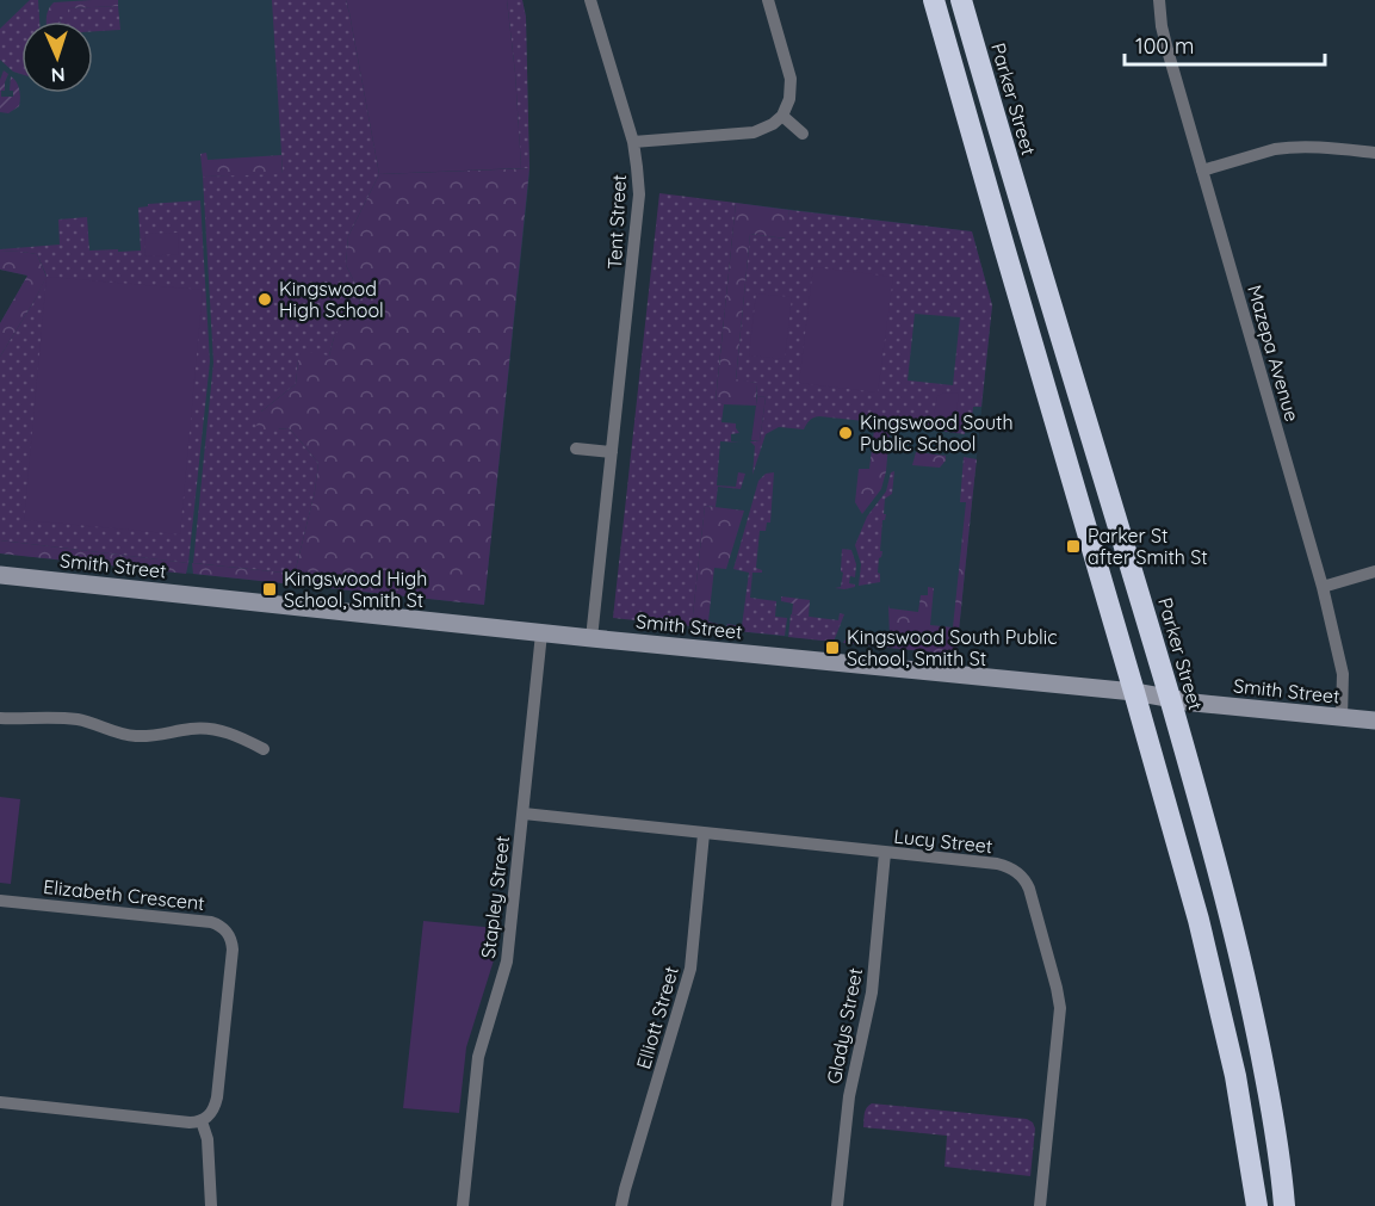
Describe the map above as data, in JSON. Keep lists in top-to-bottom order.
{
  "streets": {
    "highway": ["Parker Street"],
    "street": [
      "Tent Street",
      "Mazepa Avenue",
      "Smith Street",
      "Lucy Street",
      "Elizabeth Crescent",
      "Stapley Street",
      "Elliott Street",
      "Gladys Street"
    ]
  },
  "crossings": [
    ["Parker Street", "Smith Street"],
    ["Tent Street", "Smith Street"],
    ["Mazepa Avenue", "Smith Street"],
    ["Smith Street", "Stapley Street"],
    ["Lucy Street", "Stapley Street"],
    ["Lucy Street", "Elliott Street"],
    ["Lucy Street", "Gladys Street"]
  ],
  "places": {
    "other": ["Kingswood High School", "Kingswood South Public School"],
    "transit": ["Parker St after Smith St", "Kingswood High School, Smith St", "Kingswood South Public School, Smith St"]
  },
  "scale_bar": "100 m",
  "north": "bottom"
}
